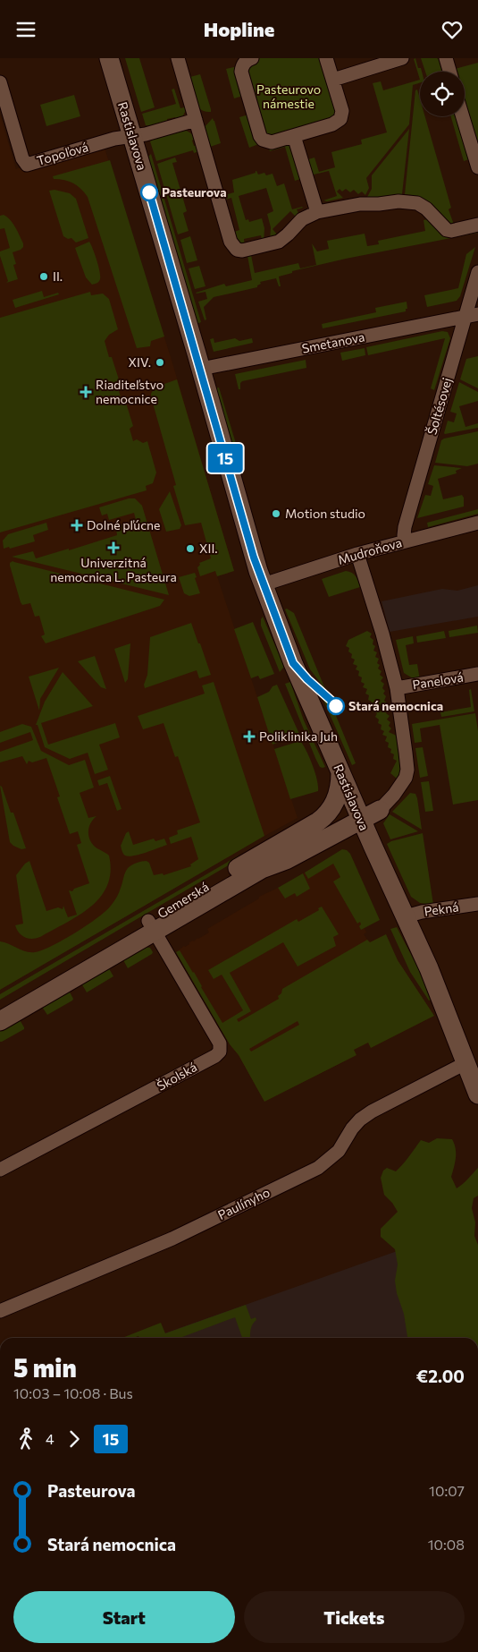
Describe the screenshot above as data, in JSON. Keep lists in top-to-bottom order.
{
  "streets": {
    "street": [
      "Rastislavova",
      "Topoľová",
      "Smetanova",
      "Šoltésovej",
      "Mudroňova",
      "Panelová",
      "Gemerská",
      "Pekná",
      "Školská",
      "Paulínyho"
    ]
  },
  "crossings": [
    ["Rastislavova", "Topoľová"],
    ["Rastislavova", "Smetanova"],
    ["Rastislavova", "Mudroňova"],
    ["Rastislavova", "Gemerská"],
    ["Rastislavova", "Pekná"],
    ["Rastislavova", "Paulínyho"],
    ["Smetanova", "Šoltésovej"],
    ["Šoltésovej", "Mudroňova"],
    ["Gemerská", "Školská"]
  ],
  "parks": ["Pasteurovo námestie"],
  "places": {
    "other": [
      "Pasteurova",
      "II.",
      "XIV.",
      "Motion studio",
      "XII.",
      "Stará nemocnica"
    ],
    "health": [
      "Riaditeľstvo nemocnice",
      "Dolné pľúcne",
      "Univerzitná nemocnica L. Pasteura",
      "Poliklinika Juh"
    ]
  },
  "lines": ["bus line 15"],
  "page": {
    "header": "Hopline",
    "on_map": "15",
    "heading": ["5 min", "10:03 – 10:08 · Bus", "€2.00"],
    "legs": ["4", "15"],
    "list": [
      {
        "name": "Pasteurova",
        "value": "10:07"
      },
      {
        "name": "Stará nemocnica",
        "value": "10:08"
      }
    ],
    "buttons": ["Start", "Tickets"]
  }
}
